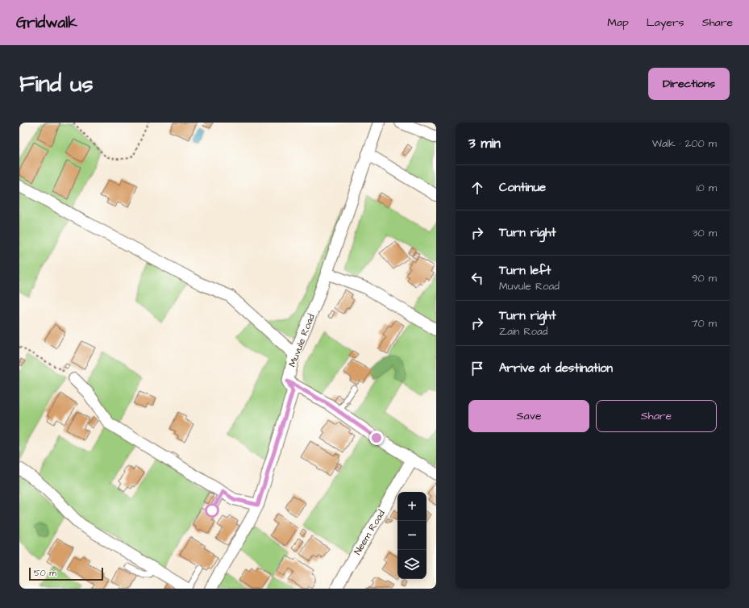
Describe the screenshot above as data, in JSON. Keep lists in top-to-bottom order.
{
  "streets": {
    "street": ["Muvule Road", "Neem Road"]
  },
  "scale_bar": "50 m",
  "page": {
    "header": "Gridwalk",
    "nav": ["Map", "Layers", "Share"],
    "buttons": [
      "Directions",
      ["Save", "Share"]
    ],
    "title": "Find us",
    "heading": ["3 min", "Walk · 200 m"],
    "list": [
      ["Continue", "10 m"],
      ["Turn right", "30 m"],
      ["Turn left", "Muvule Road", "90 m"],
      ["Turn right", "Zain Road", "70 m"],
      "Arrive at destination"
    ],
    "map_buttons": ["+", "−"],
    "scale": "50 m"
  }
}
